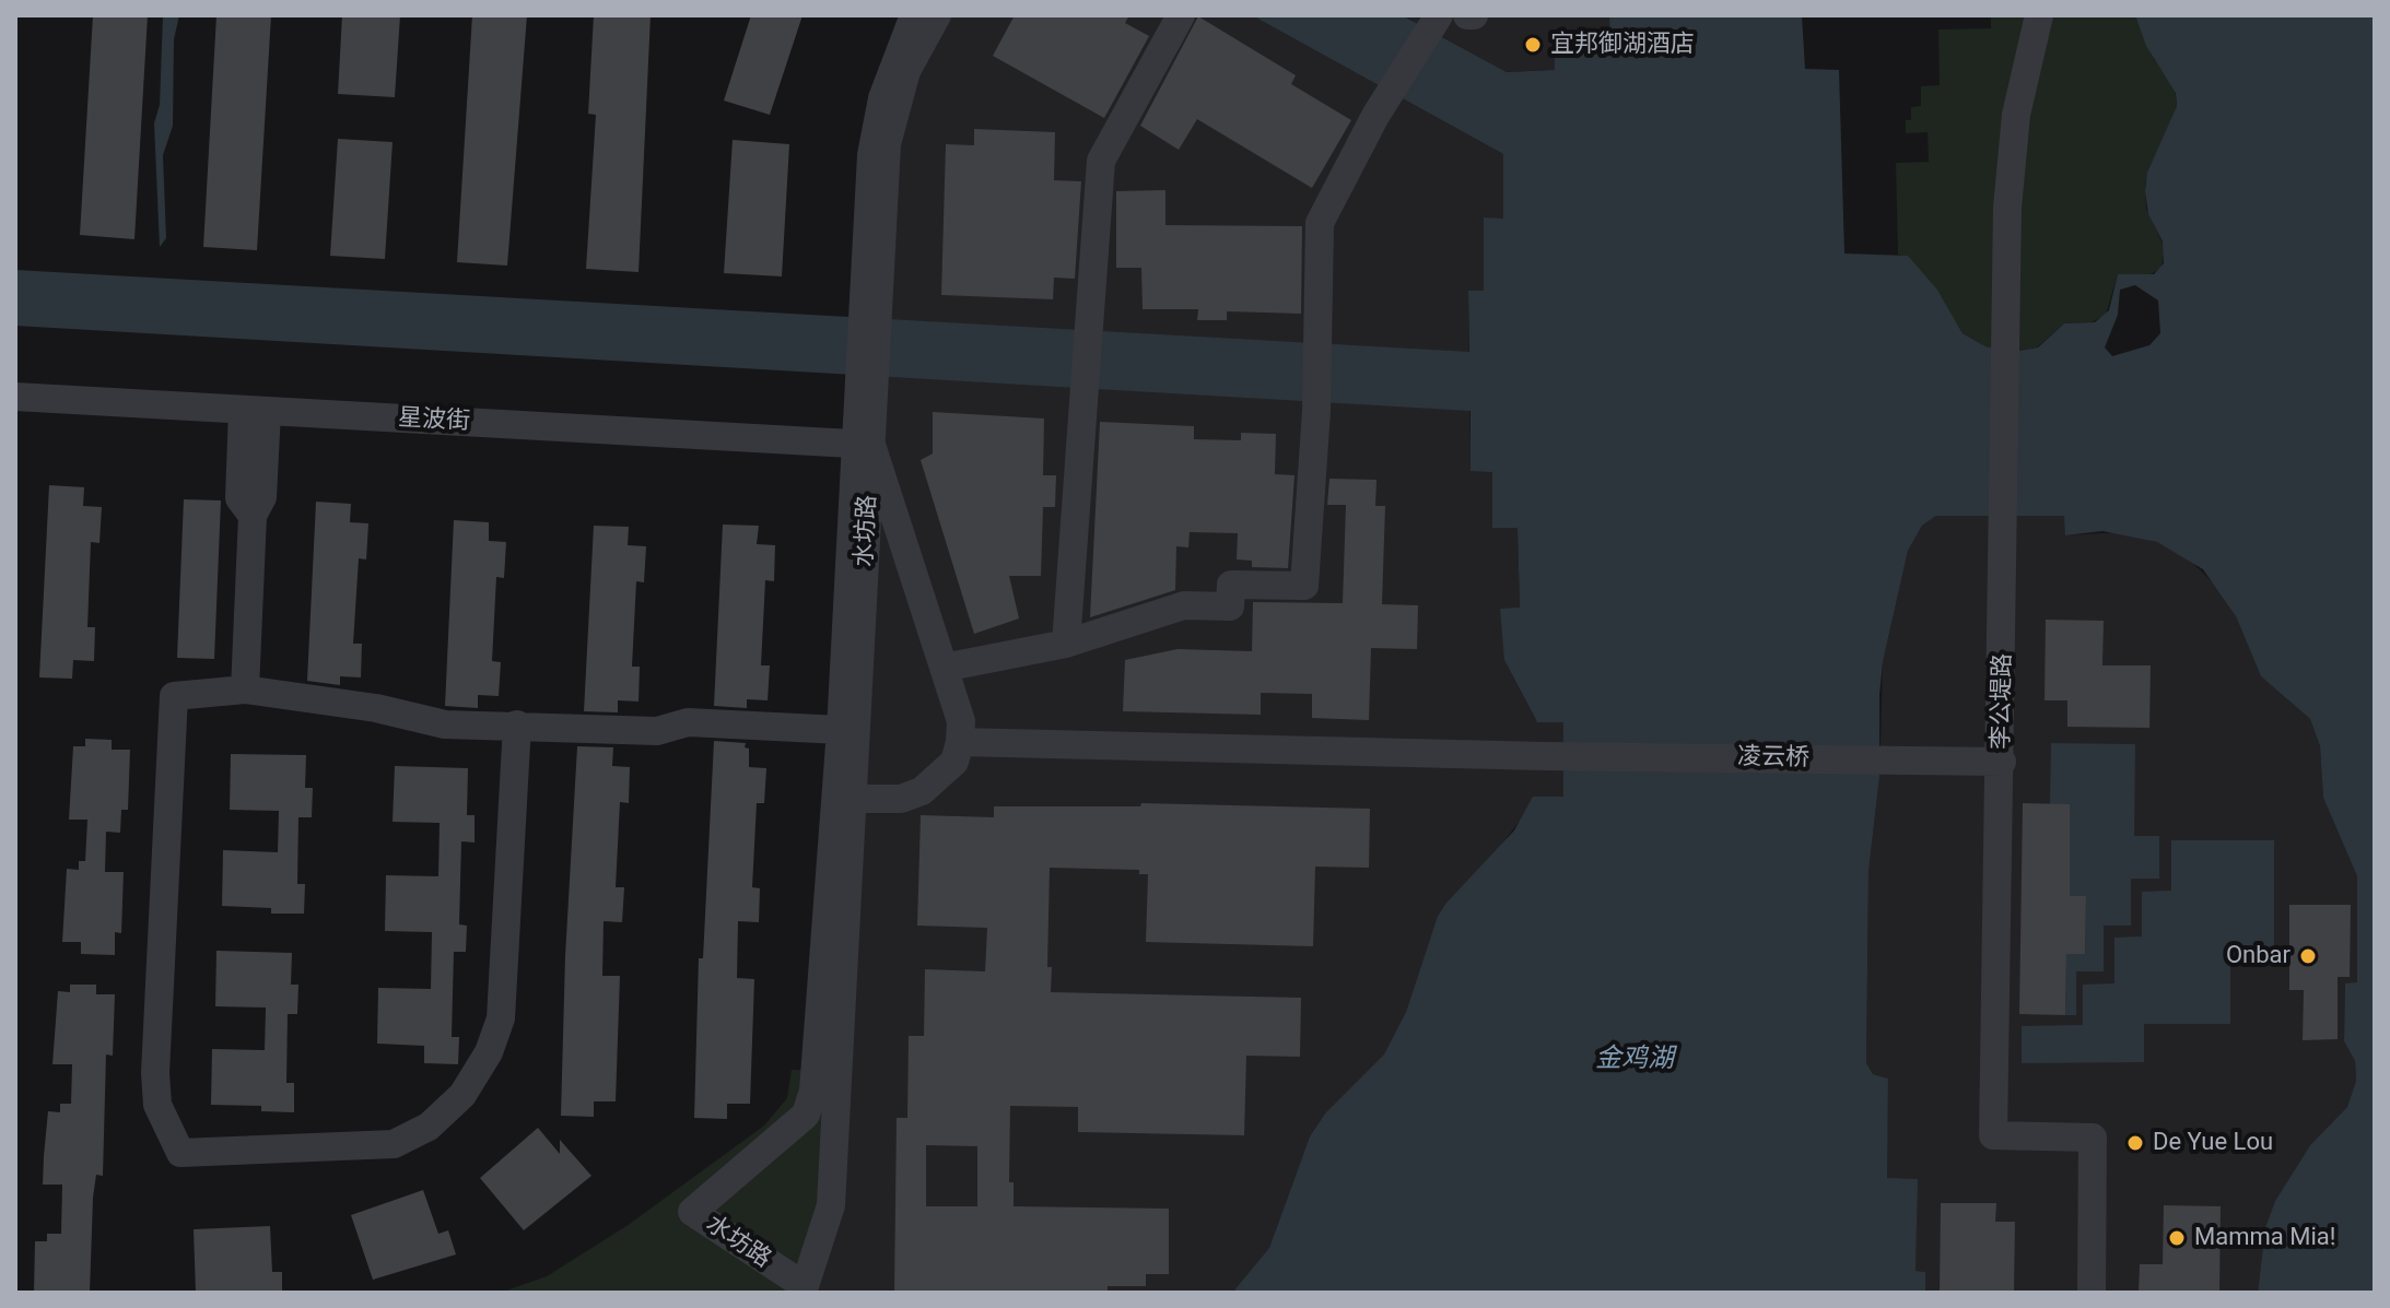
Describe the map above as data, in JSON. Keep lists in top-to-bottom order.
{
  "streets": {
    "street": [
      "星波街",
      "水坊路",
      "李公堤路",
      "凌云桥"
    ]
  },
  "crossings": [
    ["星波街", "水坊路"],
    ["李公堤路", "凌云桥"]
  ],
  "water": ["金鸡湖"],
  "places": [
    "宜邦御湖酒店",
    "Onbar",
    "De Yue Lou",
    "Mamma Mia!"
  ]
}
